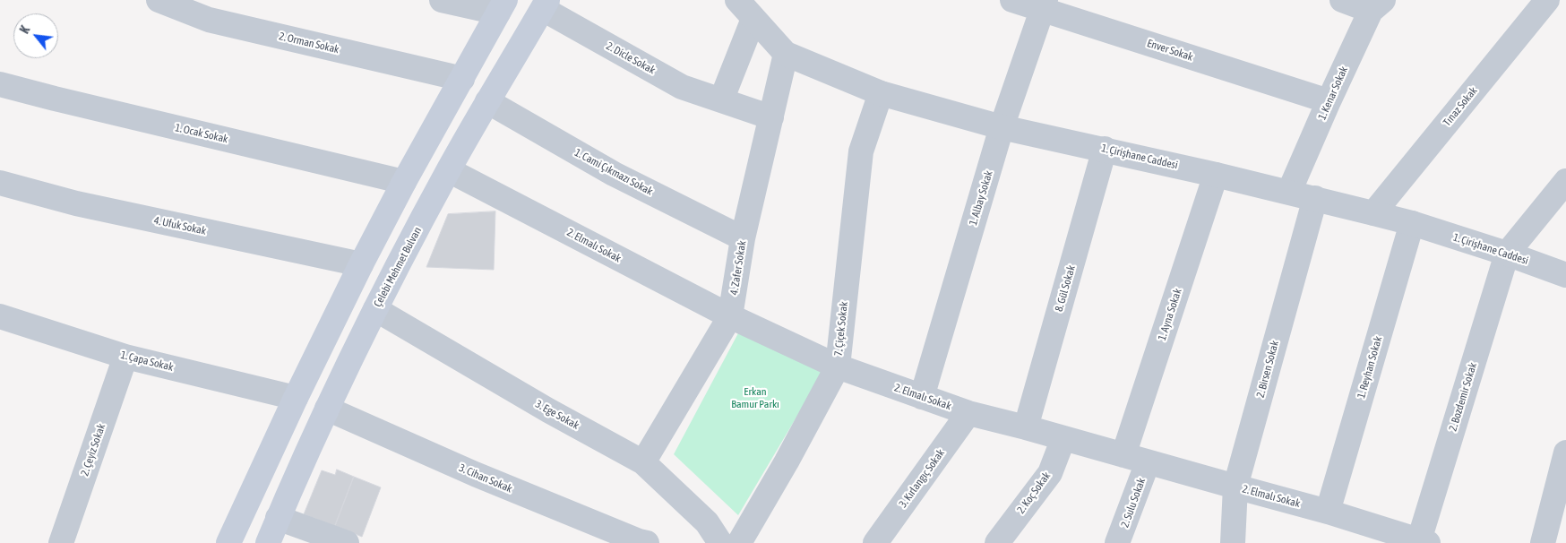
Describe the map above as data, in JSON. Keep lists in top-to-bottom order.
{
  "streets": {
    "main road": ["Çelebi Mehmet Bulvarı"],
    "street": [
      "2. Orman Sokak",
      "Enver Sokak",
      "2. Dicle Sokak",
      "1. Kenar Sokak",
      "Tınaz Sokak",
      "1. Ocak Sokak",
      "1. Çirişhane Caddesi",
      "1. Cami Çıkmazı Sokak",
      "1. Albay Sokak",
      "4. Ufuk Sokak",
      "2. Elmalı Sokak",
      "4. Zafer Sokak",
      "8. Gül Sokak",
      "1. Ayna Sokak",
      "7. Çiçek Sokak",
      "1. Çapa Sokak",
      "1. Reyhan Sokak",
      "2. Birsen Sokak",
      "2. Bozdemir Sokak",
      "3. Ege Sokak",
      "2. Çeyiz Sokak",
      "3. Cihan Sokak",
      "3. Kırlangıç Sokak",
      "2. Koç Sokak",
      "2. Sulu Sokak"
    ]
  },
  "crossings": [
    ["Enver Sokak", "1. Kenar Sokak"],
    ["Enver Sokak", "1. Albay Sokak"],
    ["2. Dicle Sokak", "Çelebi Mehmet Bulvarı"],
    ["2. Dicle Sokak", "4. Zafer Sokak"],
    ["1. Kenar Sokak", "1. Çirişhane Caddesi"],
    ["Tınaz Sokak", "1. Çirişhane Caddesi"],
    ["1. Çirişhane Caddesi", "1. Albay Sokak"],
    ["1. Çirişhane Caddesi", "4. Zafer Sokak"],
    ["1. Çirişhane Caddesi", "8. Gül Sokak"],
    ["1. Çirişhane Caddesi", "1. Ayna Sokak"],
    ["1. Çirişhane Caddesi", "7. Çiçek Sokak"],
    ["1. Çirişhane Caddesi", "1. Reyhan Sokak"],
    ["1. Çirişhane Caddesi", "2. Birsen Sokak"],
    ["1. Çirişhane Caddesi", "2. Bozdemir Sokak"],
    ["1. Cami Çıkmazı Sokak", "Çelebi Mehmet Bulvarı"],
    ["1. Cami Çıkmazı Sokak", "4. Zafer Sokak"],
    ["1. Albay Sokak", "2. Elmalı Sokak"],
    ["2. Elmalı Sokak", "Çelebi Mehmet Bulvarı"],
    ["2. Elmalı Sokak", "4. Zafer Sokak"],
    ["2. Elmalı Sokak", "8. Gül Sokak"],
    ["2. Elmalı Sokak", "1. Ayna Sokak"],
    ["2. Elmalı Sokak", "7. Çiçek Sokak"],
    ["2. Elmalı Sokak", "1. Reyhan Sokak"],
    ["2. Elmalı Sokak", "2. Birsen Sokak"],
    ["2. Elmalı Sokak", "2. Bozdemir Sokak"],
    ["2. Elmalı Sokak", "3. Kırlangıç Sokak"],
    ["2. Elmalı Sokak", "2. Koç Sokak"],
    ["2. Elmalı Sokak", "2. Sulu Sokak"],
    ["Çelebi Mehmet Bulvarı", "3. Ege Sokak"],
    ["Çelebi Mehmet Bulvarı", "3. Cihan Sokak"],
    ["4. Zafer Sokak", "3. Ege Sokak"],
    ["1. Çapa Sokak", "2. Çeyiz Sokak"]
  ],
  "parks": ["Erkan Bamur Parkı"],
  "north": "top left"
}
